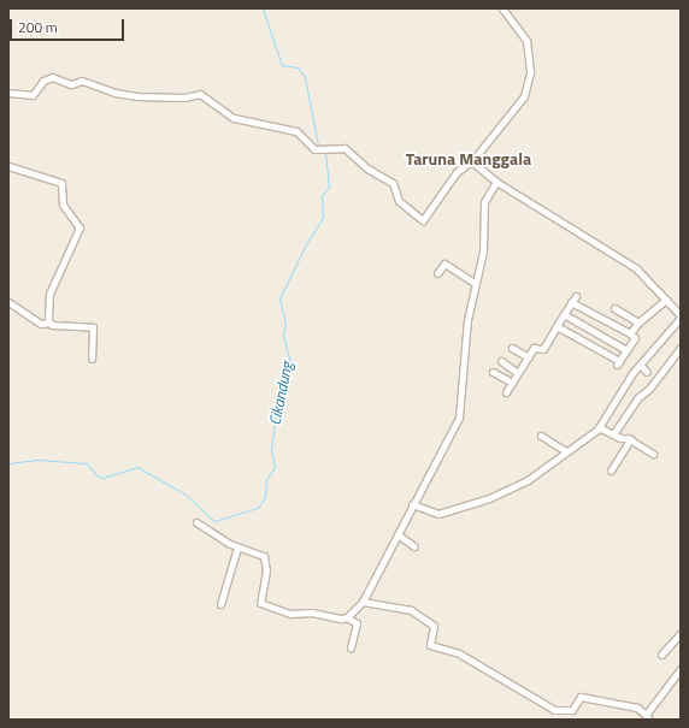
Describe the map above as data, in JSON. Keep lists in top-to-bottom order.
{
  "districts": ["Taruna Manggala"],
  "water": ["Cikandung"],
  "scale_bar": "200 m"
}
